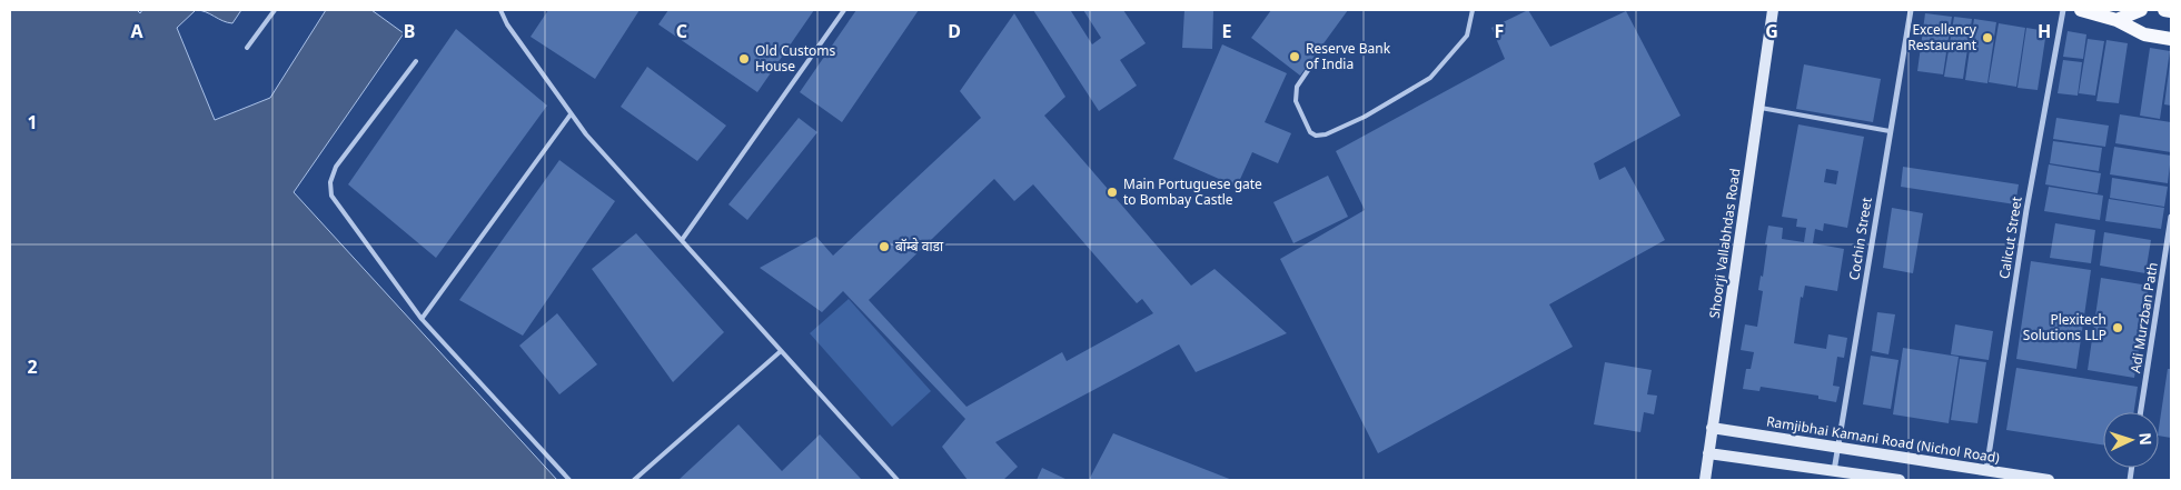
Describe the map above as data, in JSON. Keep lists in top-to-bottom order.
{
  "streets": {
    "street": [
      "Calicut Street",
      "Cochin Street",
      "Shoorji Vallabhdas Road",
      "Adi Murzban Path",
      "Ramjibhai Kamani Road (Nichol Road)"
    ]
  },
  "crossings": [
    ["Calicut Street", "Ramjibhai Kamani Road (Nichol Road)"],
    ["Cochin Street", "Ramjibhai Kamani Road (Nichol Road)"],
    ["Shoorji Vallabhdas Road", "Ramjibhai Kamani Road (Nichol Road)"]
  ],
  "places": [
    "Excellency Restaurant",
    "Reserve Bank of India",
    "Old Customs House",
    "Main Portuguese gate to Bombay Castle",
    "बॉम्बे वाडा",
    "Plexitech Solutions LLP"
  ],
  "north": "right",
  "grid": {
    "columns": [
      "A",
      "B",
      "C",
      "D",
      "E",
      "F",
      "G",
      "H"
    ],
    "rows": ["1", "2"]
  }
}
